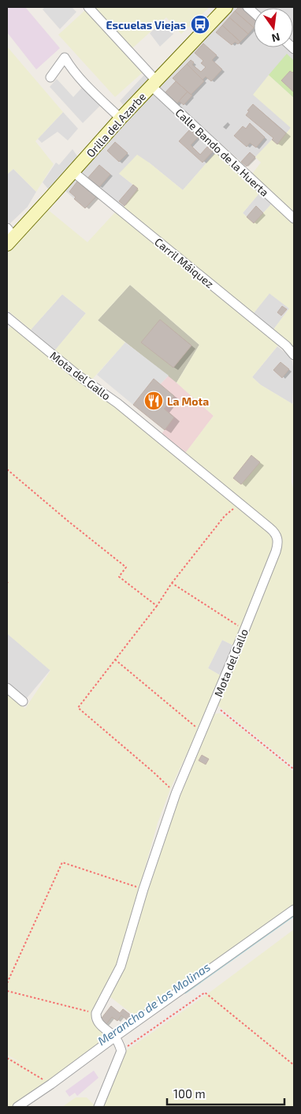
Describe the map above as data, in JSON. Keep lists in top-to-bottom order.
{
  "streets": {
    "main road": ["Orilla del Azarbe"],
    "street": ["Calle Bando de la Huerta", "Carril Máiquez", "Mota del Gallo"]
  },
  "crossings": [
    ["Orilla del Azarbe", "Calle Bando de la Huerta"],
    ["Orilla del Azarbe", "Carril Máiquez"]
  ],
  "water": ["Merancho de los Molinas"],
  "places": {
    "bus stop": ["Escuelas Viejas"],
    "restaurant": ["La Mota"]
  },
  "scale_bar": "100 m",
  "north": "bottom"
}
